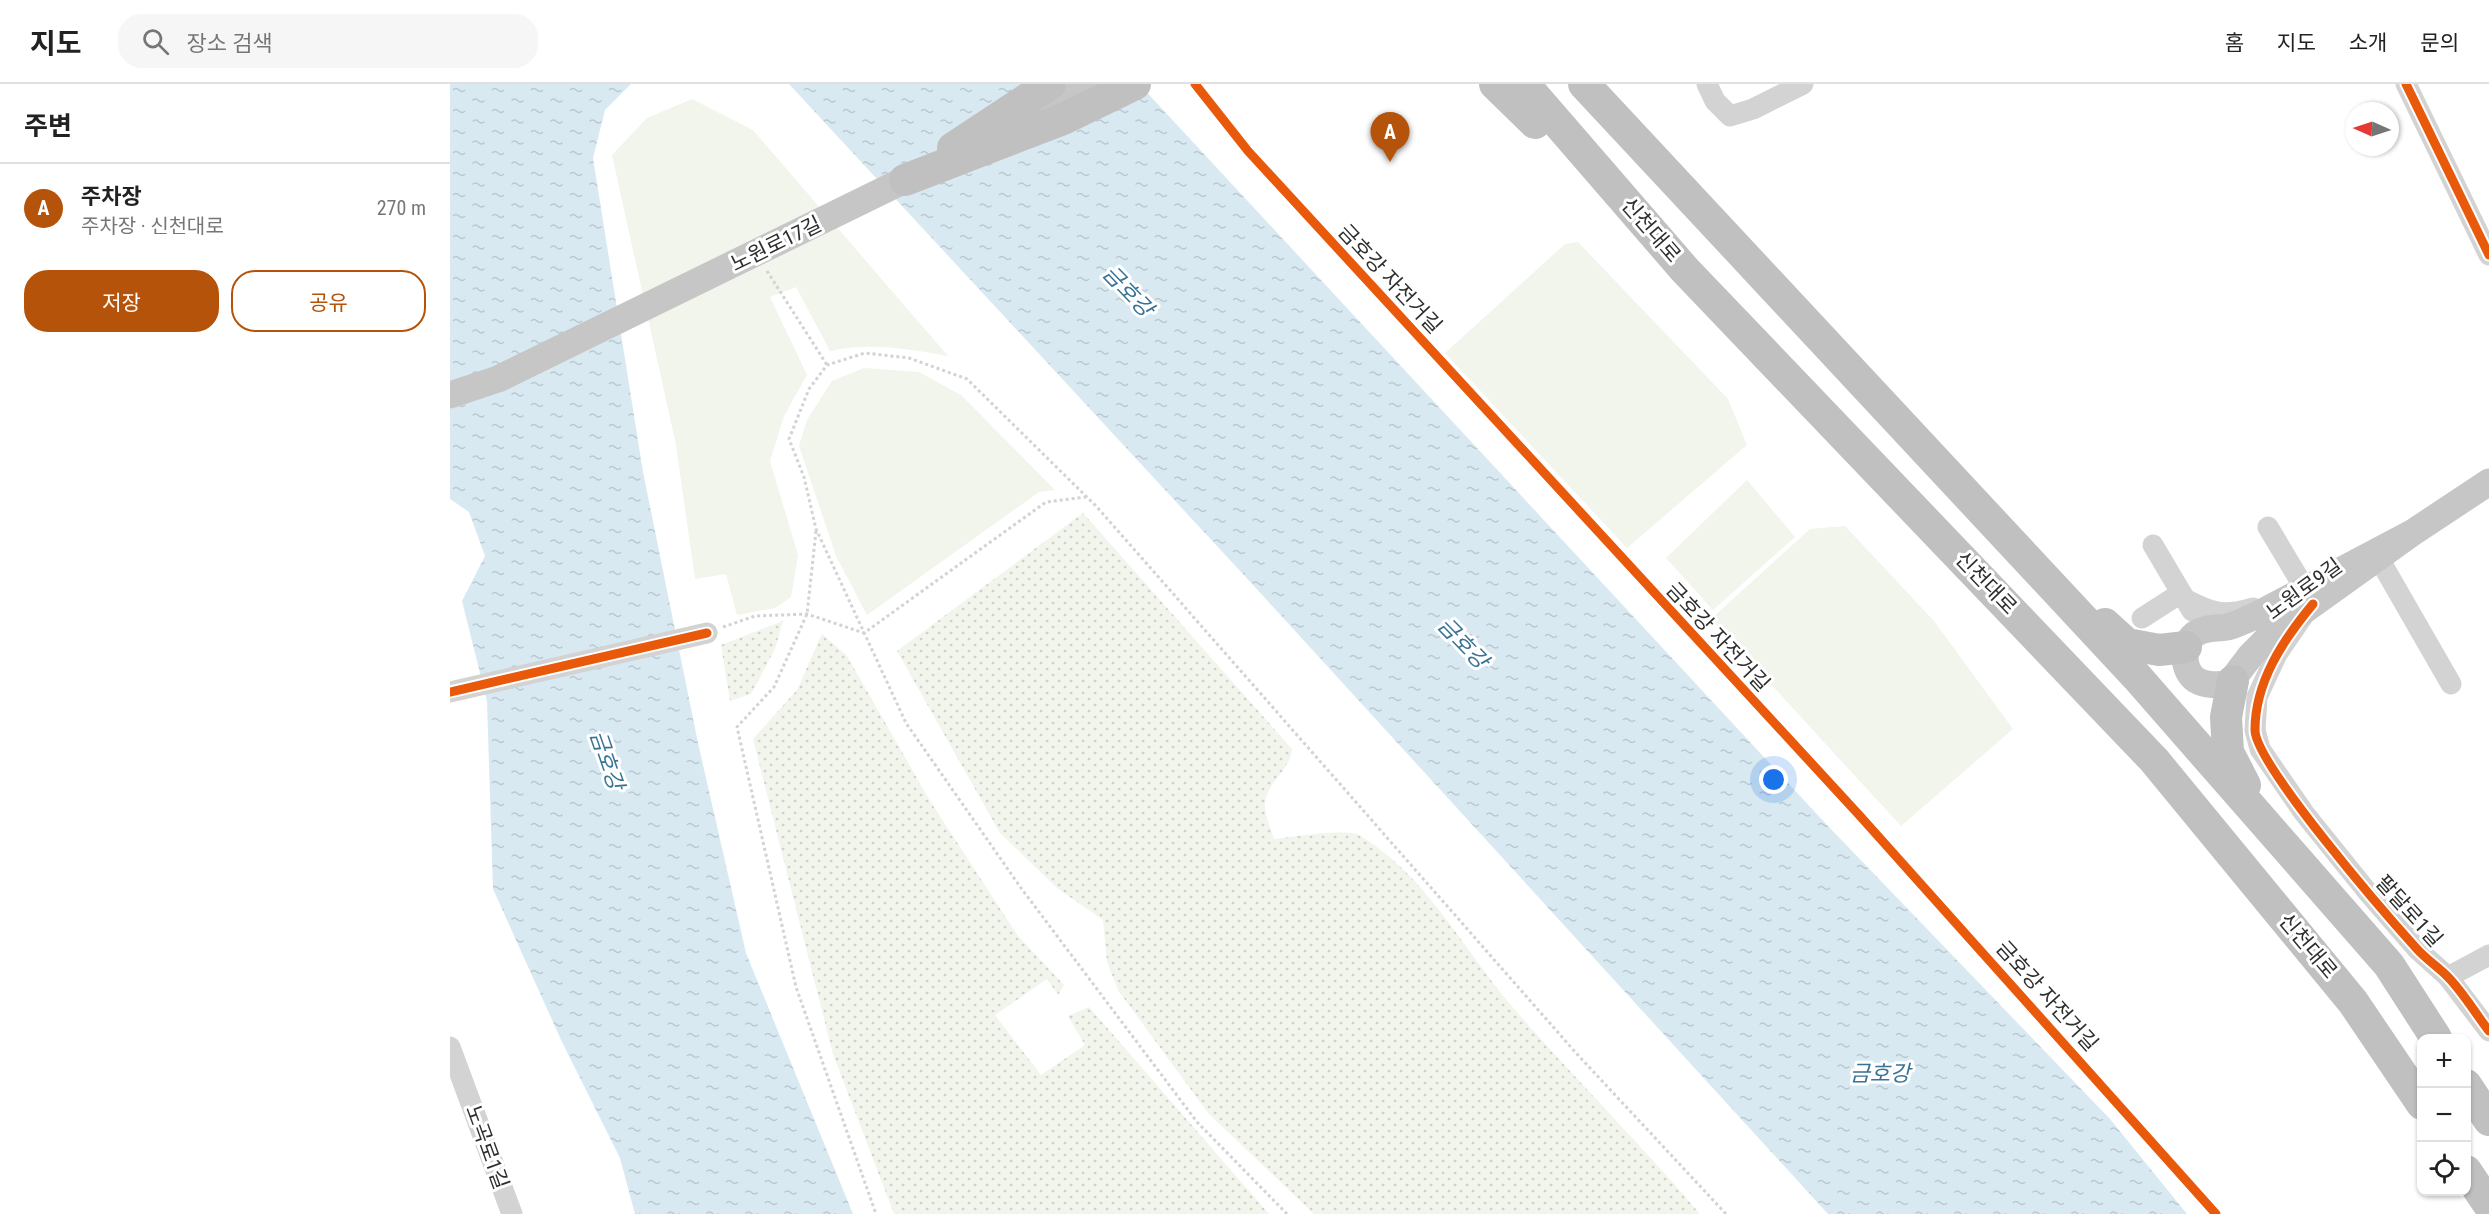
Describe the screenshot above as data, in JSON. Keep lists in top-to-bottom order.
{
  "streets": {
    "highway": ["신천대로"],
    "main road": ["노원로17길", "노원로9길"],
    "street": ["팔달로1길", "노곡로1길"],
    "cycle path": ["금호강 자전거길"]
  },
  "crossings": [
    ["노원로9길", "팔달로1길"]
  ],
  "water": ["금호강"],
  "north": "left",
  "page": {
    "header": "지도",
    "search": "장소 검색",
    "nav": [
      "홈",
      "지도",
      "소개",
      "문의"
    ],
    "heading": "주변",
    "pins": "A",
    "list": [
      {
        "mark": "A",
        "name": "주차장",
        "note": "주차장 · 신천대로",
        "value": "270 m"
      }
    ],
    "buttons": ["저장", "공유"],
    "map_buttons": ["+", "−"]
  }
}
